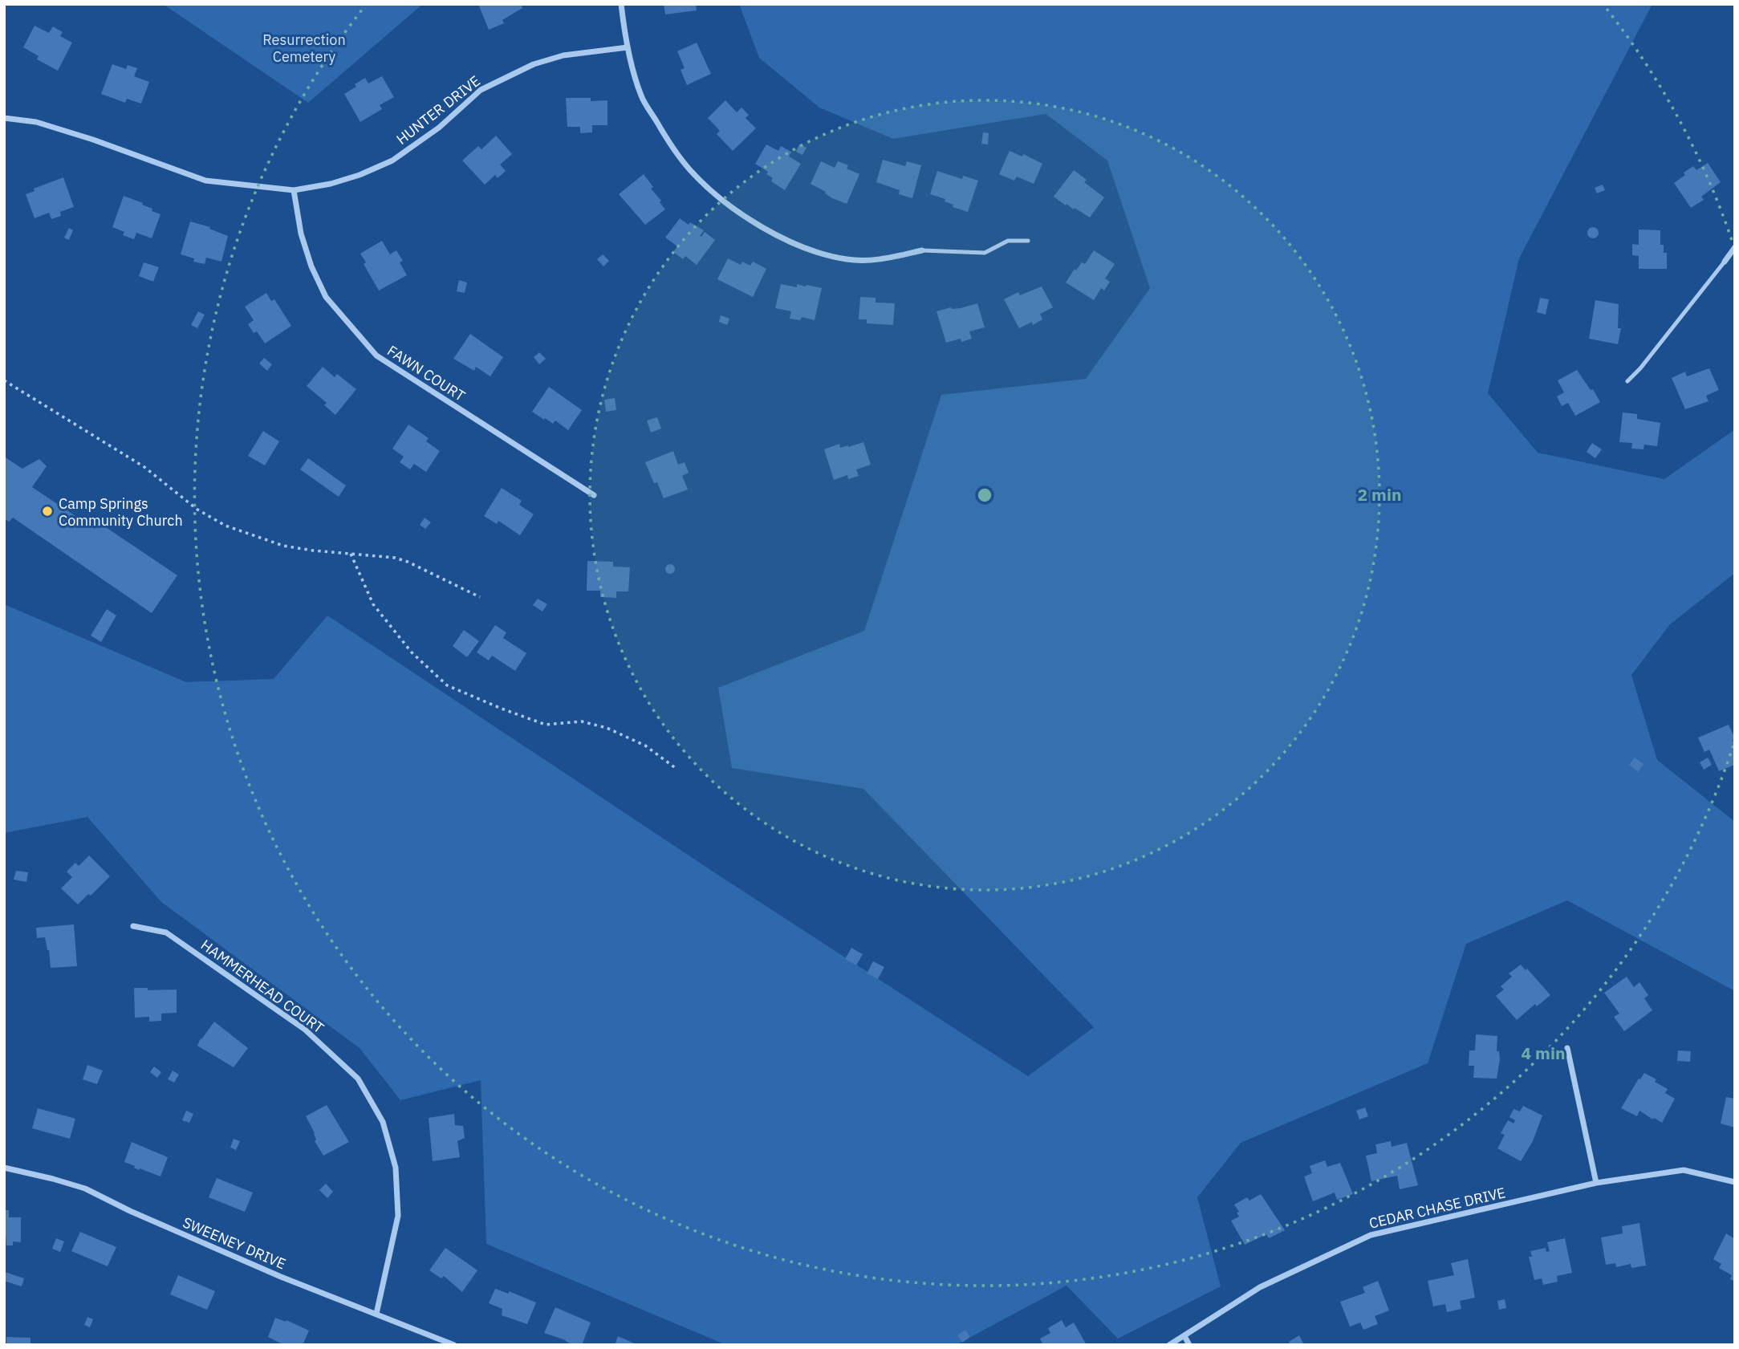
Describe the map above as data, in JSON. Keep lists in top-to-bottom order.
{
  "streets": {
    "street": [
      "HUNTER DRIVE",
      "FAWN COURT",
      "HAMMERHEAD COURT",
      "CEDAR CHASE DRIVE",
      "SWEENEY DRIVE"
    ]
  },
  "crossings": [
    ["HUNTER DRIVE", "FAWN COURT"],
    ["HAMMERHEAD COURT", "SWEENEY DRIVE"]
  ],
  "parks": ["Resurrection Cemetery"],
  "places": ["Camp Springs Community Church"],
  "rings": ["2 min", "4 min"]
}
